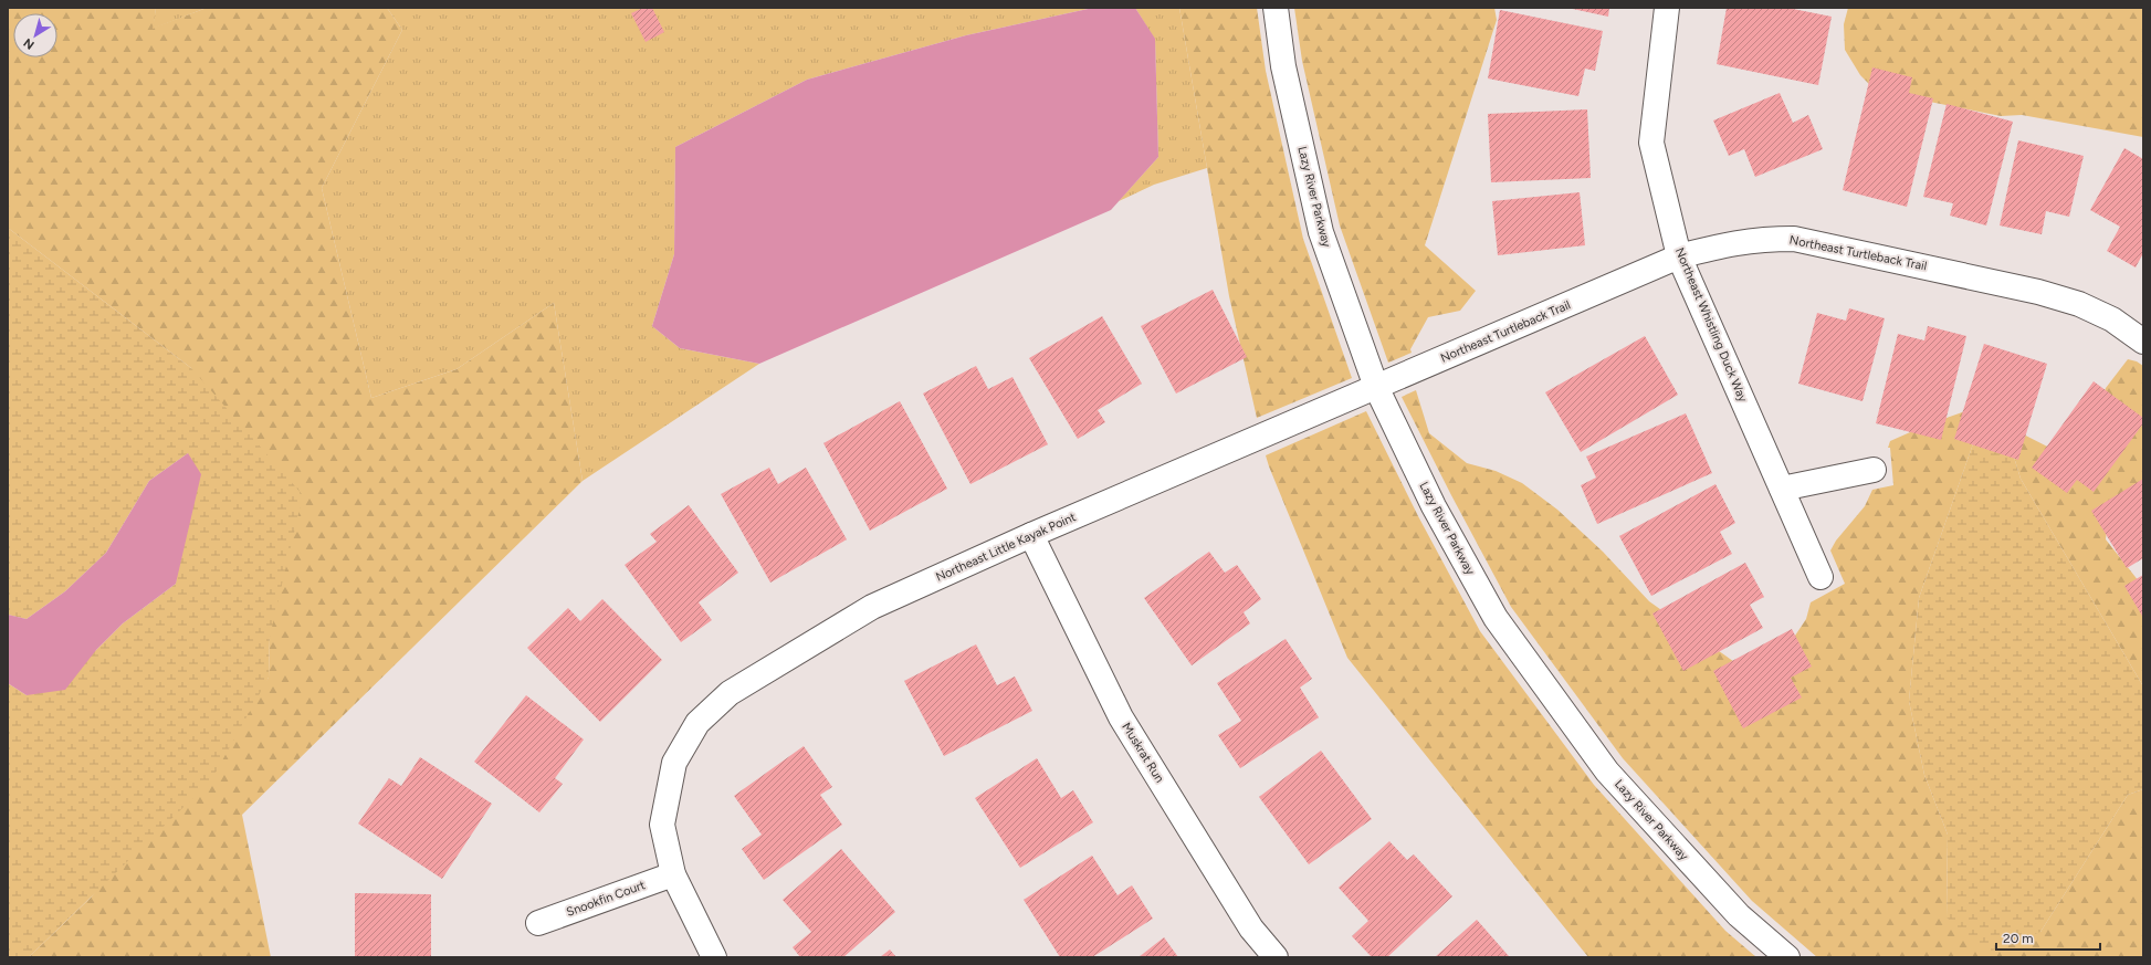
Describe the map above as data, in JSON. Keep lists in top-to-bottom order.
{
  "streets": {
    "street": [
      "Lazy River Parkway",
      "Northeast Turtleback Trail",
      "Northeast Whistling Duck Way",
      "Northeast Little Kayak Point",
      "Muskrat Run",
      "Snookfin Court"
    ]
  },
  "crossings": [
    ["Lazy River Parkway", "Northeast Turtleback Trail"],
    ["Lazy River Parkway", "Northeast Little Kayak Point"],
    ["Northeast Turtleback Trail", "Northeast Whistling Duck Way"],
    ["Northeast Turtleback Trail", "Northeast Little Kayak Point"],
    ["Northeast Little Kayak Point", "Muskrat Run"],
    ["Northeast Little Kayak Point", "Snookfin Court"]
  ],
  "scale_bar": "20 m",
  "north": "bottom left"
}
